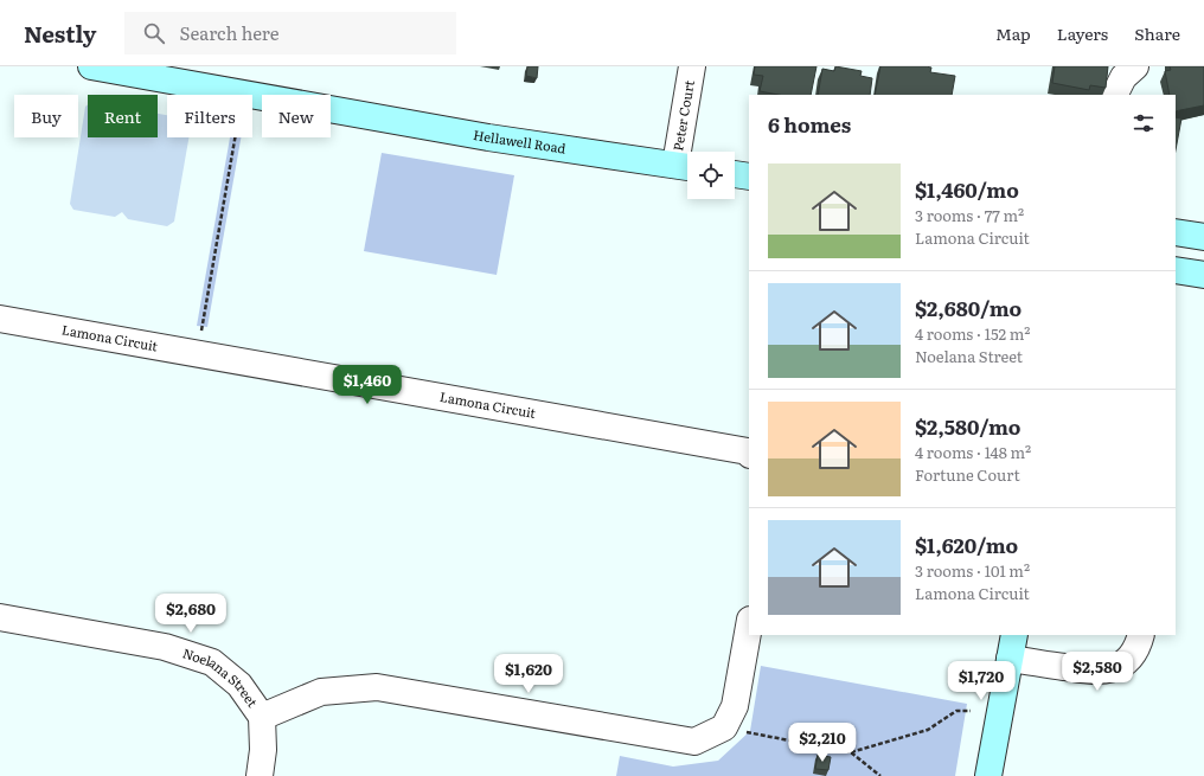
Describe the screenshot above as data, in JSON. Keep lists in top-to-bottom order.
{
  "streets": {
    "street": [
      "Peter Court",
      "Hellawell Road",
      "Lamona Circuit",
      "Noelana Street"
    ]
  },
  "crossings": [
    ["Peter Court", "Hellawell Road"]
  ],
  "page": {
    "header": "Nestly",
    "search": "Search here",
    "nav": ["Map", "Layers", "Share"],
    "chip": [
      "Buy",
      "Rent",
      "Filters",
      "New"
    ],
    "heading": "6 homes",
    "list": [
      {
        "name": "$1,460/mo",
        "note": "3 rooms · 77 m² · Lamona Circuit"
      },
      {
        "name": "$2,680/mo",
        "note": "4 rooms · 152 m² · Noelana Street"
      },
      {
        "name": "$2,580/mo",
        "note": "4 rooms · 148 m² · Fortune Court"
      },
      {
        "name": "$1,620/mo",
        "note": "3 rooms · 101 m² · Lamona Circuit"
      }
    ],
    "price": [
      "$1,460",
      "$2,680",
      "$2,580",
      "$1,620",
      "$1,720",
      "$2,210"
    ]
  }
}
